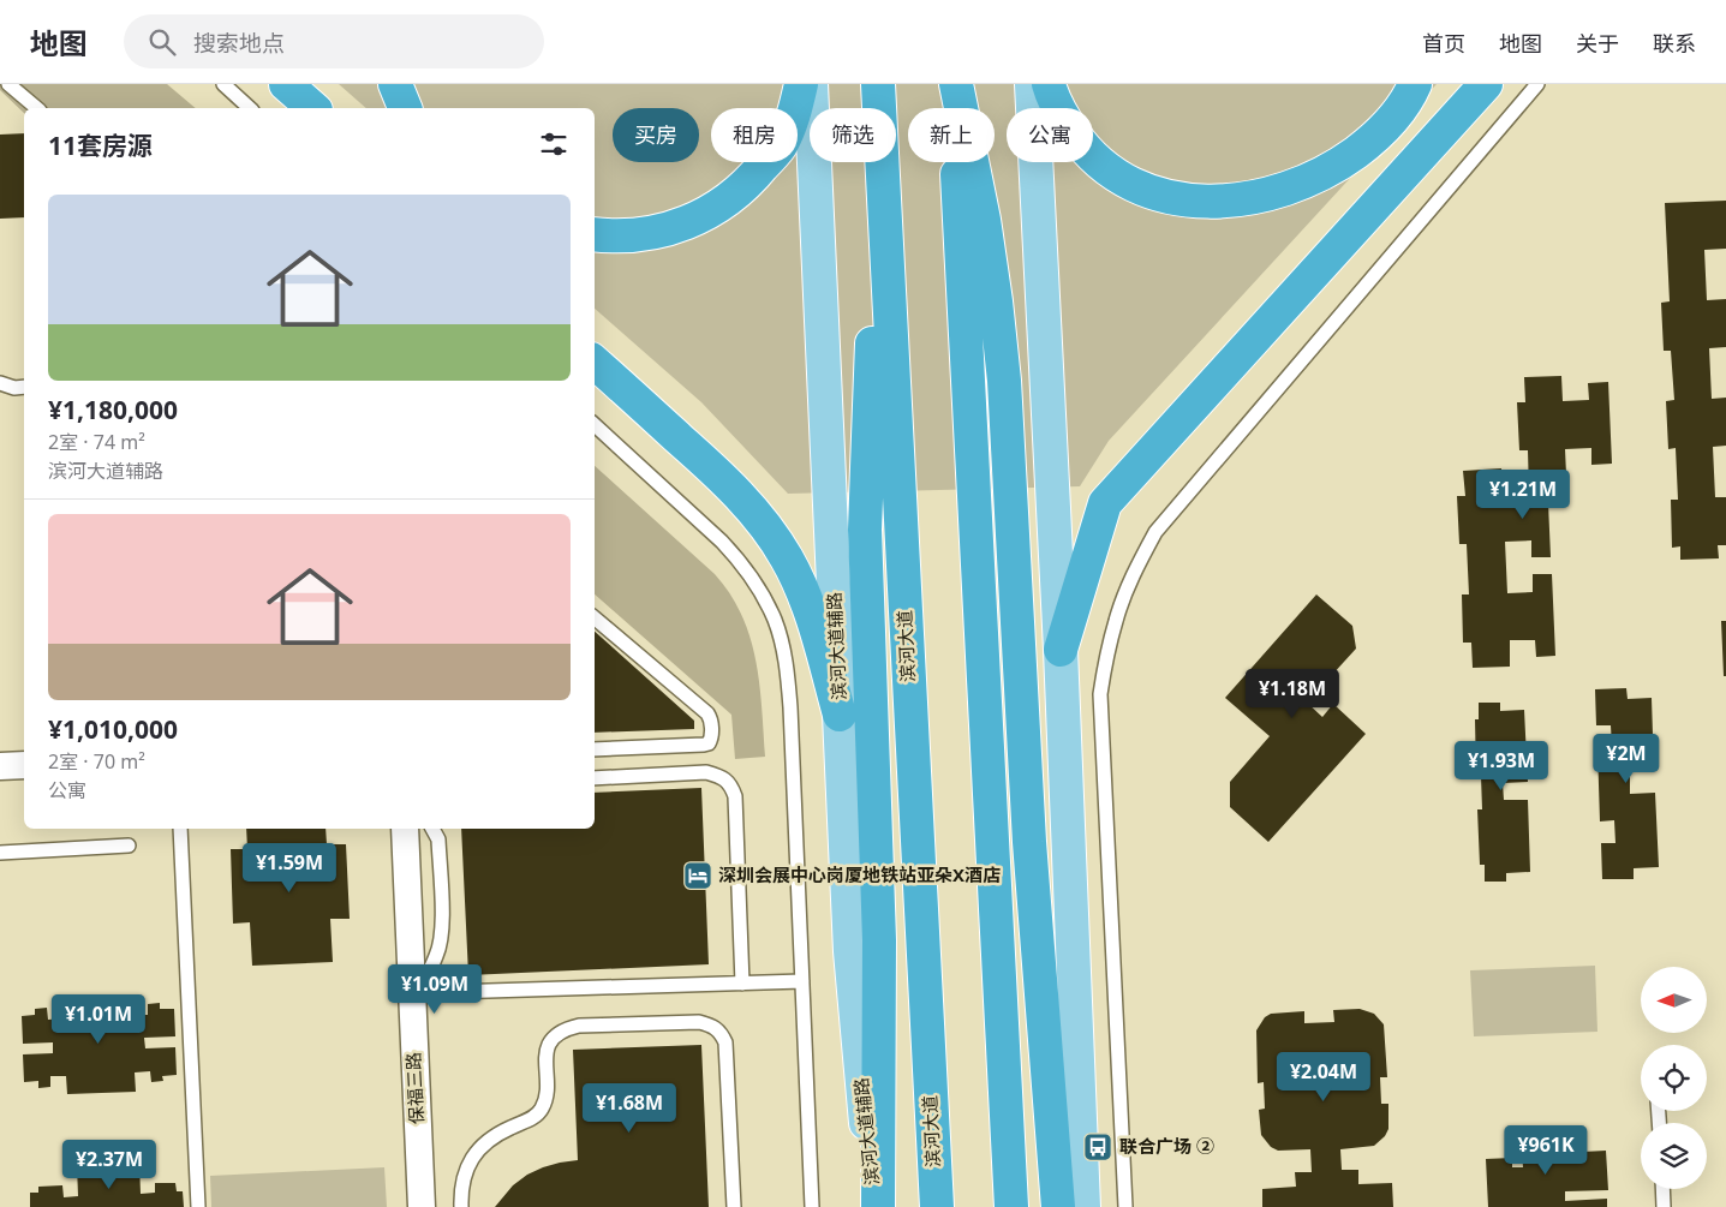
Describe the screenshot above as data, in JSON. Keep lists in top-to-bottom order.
{
  "streets": {
    "highway": ["滨河大道"],
    "main road": ["滨河大道辅路"],
    "street": ["保福三路"]
  },
  "places": {
    "hotel": ["深圳会展中心岗厦地铁站亚朵X酒店"],
    "bus stop": ["联合广场 ②"]
  },
  "north": "left",
  "page": {
    "header": "地图",
    "search": "搜索地点",
    "nav": [
      "首页",
      "地图",
      "关于",
      "联系"
    ],
    "chip": [
      "买房",
      "租房",
      "筛选",
      "新上",
      "公寓"
    ],
    "heading": "11套房源",
    "list": [
      {
        "name": "¥1,180,000",
        "note": "2室 · 74 m² · 滨河大道辅路"
      },
      {
        "name": "¥1,010,000",
        "note": "2室 · 70 m² · 公寓"
      }
    ],
    "price": [
      "¥1.21M",
      "¥1.18M",
      "¥2M",
      "¥1.93M",
      "¥1.59M",
      "¥1.09M",
      "¥1.01M",
      "¥2.04M",
      "¥1.68M",
      "¥961K",
      "¥2.37M"
    ]
  }
}
